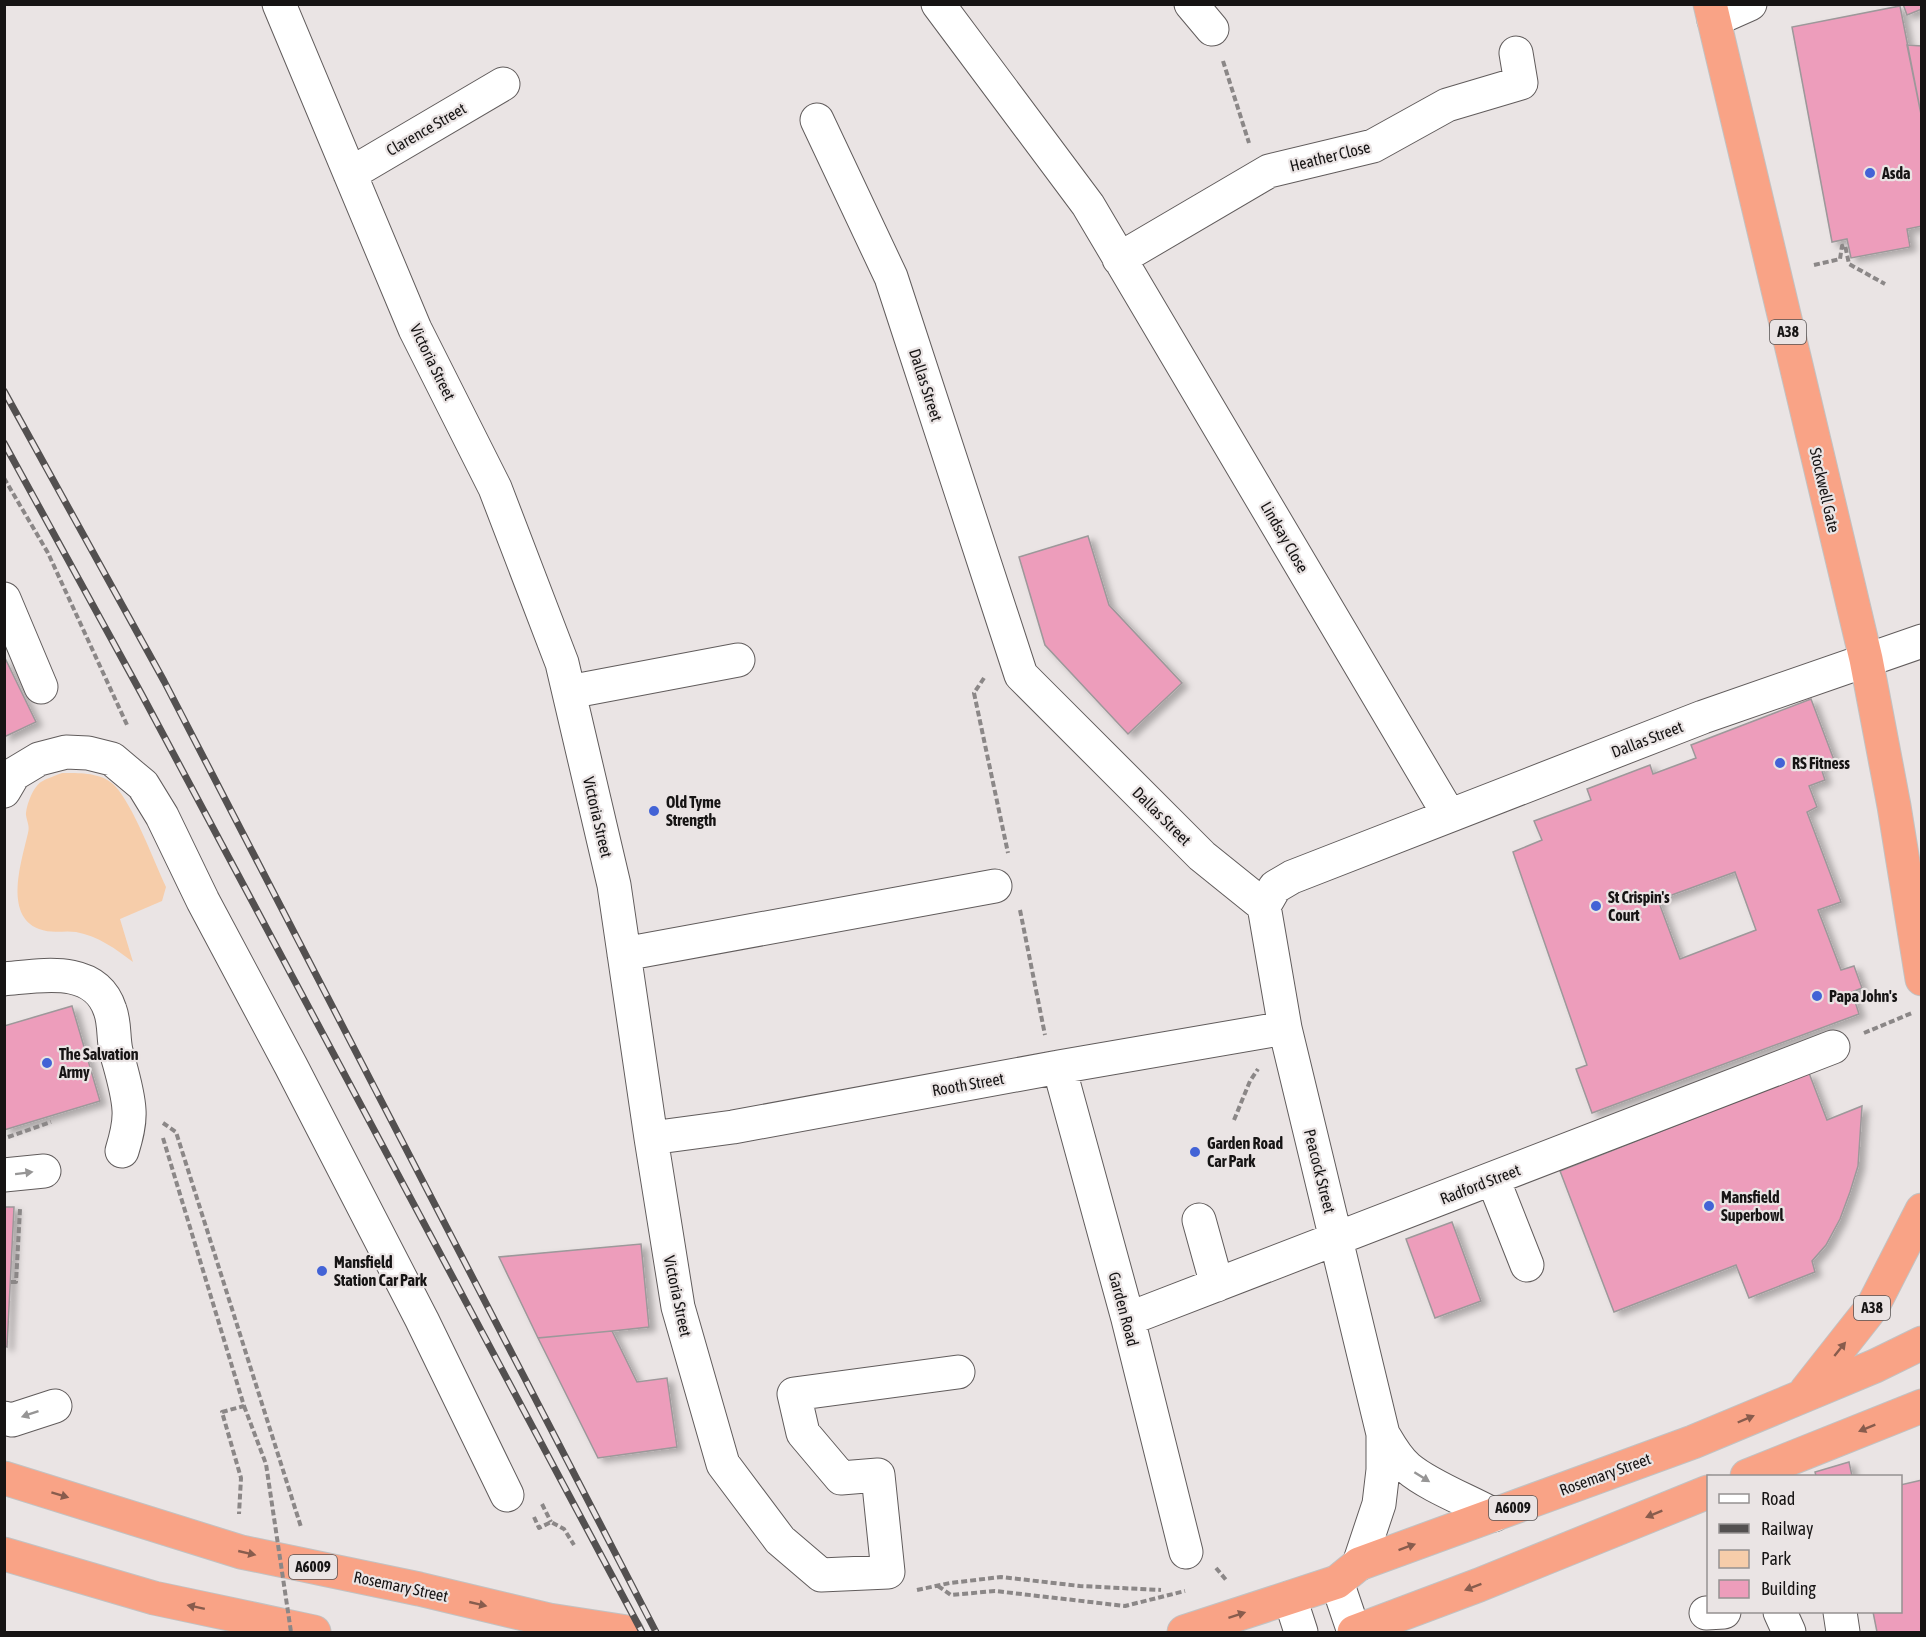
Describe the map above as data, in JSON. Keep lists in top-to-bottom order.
{
  "streets": {
    "highway": [
      "A38",
      "Stockwell Gate",
      "Rosemary Street",
      "A6009"
    ],
    "street": [
      "Clarence Street",
      "Heather Close",
      "Victoria Street",
      "Dallas Street",
      "Lindsay Close",
      "Rooth Street",
      "Peacock Street",
      "Radford Street",
      "Garden Road"
    ]
  },
  "crossings": [
    ["Clarence Street", "Victoria Street"],
    ["Heather Close", "Lindsay Close"],
    ["A38", "Rosemary Street"],
    ["Victoria Street", "Rooth Street"],
    ["Dallas Street", "Stockwell Gate"],
    ["Dallas Street", "Lindsay Close"],
    ["Dallas Street", "Peacock Street"],
    ["Rooth Street", "Peacock Street"],
    ["Rooth Street", "Garden Road"],
    ["Peacock Street", "Radford Street"],
    ["Peacock Street", "Rosemary Street"],
    ["Radford Street", "Garden Road"]
  ],
  "places": [
    "Asda",
    "RS Fitness",
    "Old Tyme Strength",
    "St Crispin's Court",
    "Papa John's",
    "The Salvation Army",
    "Garden Road Car Park",
    "Mansfield Superbowl",
    "Mansfield Station Car Park"
  ],
  "legend": [
    "Road",
    "Railway",
    "Park",
    "Building"
  ]
}
